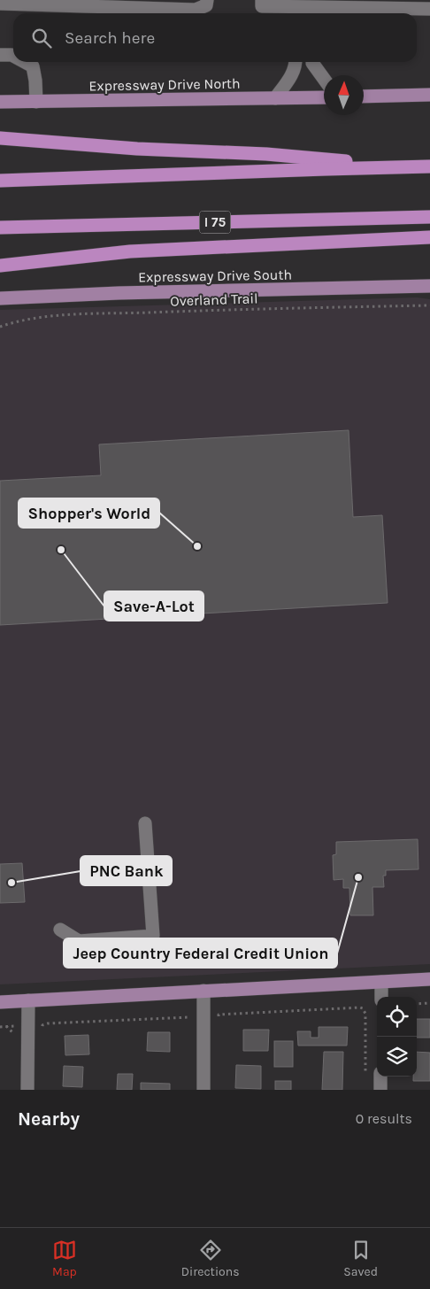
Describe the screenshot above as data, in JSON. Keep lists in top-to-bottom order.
{
  "streets": {
    "highway": ["I 75"],
    "main road": ["Expressway Drive North", "Expressway Drive South"],
    "path": ["Overland Trail"]
  },
  "places": [
    "Shopper's World",
    "Save-A-Lot",
    "Jeep Country Federal Credit Union",
    "PNC Bank"
  ],
  "north": "top",
  "page": {
    "search": "Search here",
    "heading": ["Nearby", "0 results"],
    "nav": ["Map", "Directions", "Saved"]
  }
}
